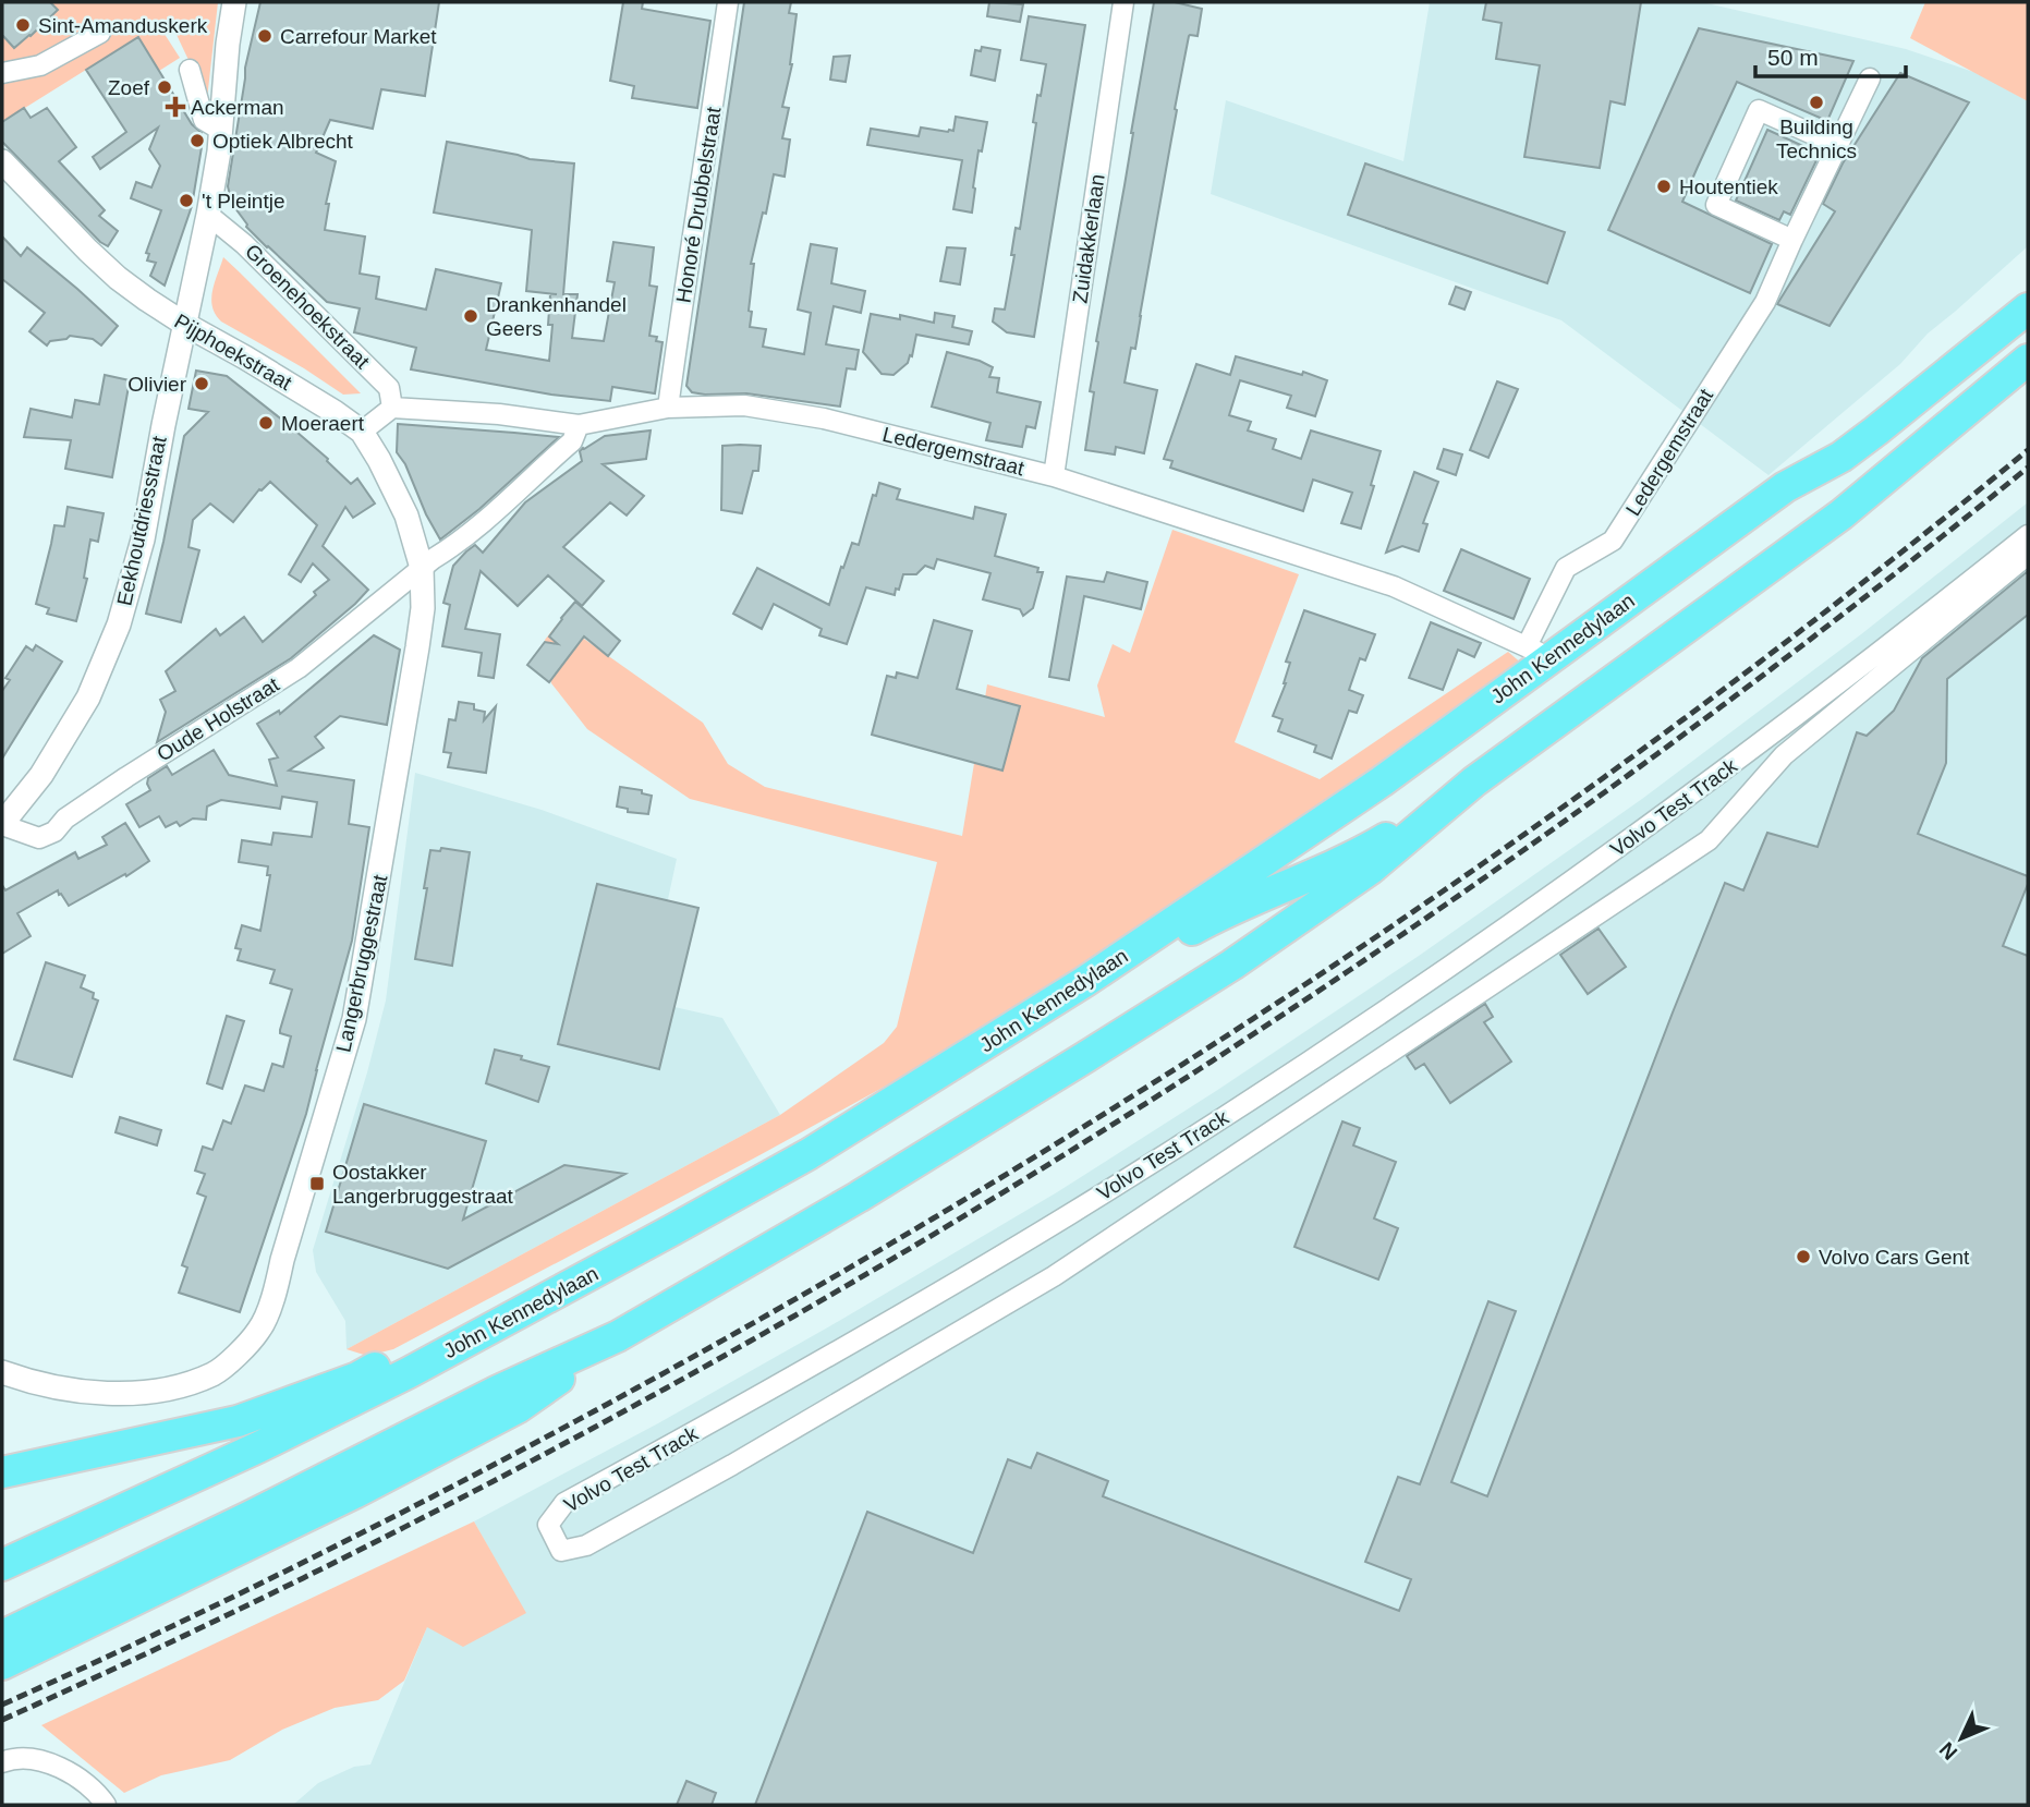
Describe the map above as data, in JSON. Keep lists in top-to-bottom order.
{
  "streets": {
    "highway": ["John Kennedylaan"],
    "street": [
      "Honoré Drubbelstraat",
      "Zuidakkerlaan",
      "Groenehoekstraat",
      "Pijphoekstraat",
      "Ledergemstraat",
      "Eekhoutdriesstraat",
      "Oude Holstraat",
      "Volvo Test Track",
      "Langerbruggestraat"
    ]
  },
  "crossings": [
    ["Honoré Drubbelstraat", "Ledergemstraat"],
    ["Zuidakkerlaan", "Ledergemstraat"],
    ["Groenehoekstraat", "Ledergemstraat"],
    ["Groenehoekstraat", "Eekhoutdriesstraat"],
    ["Pijphoekstraat", "Eekhoutdriesstraat"],
    ["Pijphoekstraat", "Oude Holstraat"],
    ["Pijphoekstraat", "Langerbruggestraat"],
    ["Eekhoutdriesstraat", "Oude Holstraat"],
    ["Oude Holstraat", "Langerbruggestraat"]
  ],
  "places": {
    "other": [
      "Sint-Amanduskerk",
      "Carrefour Market",
      "Zoef",
      "Building Technics",
      "Optiek Albrecht",
      "Houtentiek",
      "'t Pleintje",
      "Drankenhandel Geers",
      "Olivier",
      "Moeraert",
      "Volvo Cars Gent"
    ],
    "health": ["Ackerman"],
    "transit": ["Oostakker Langerbruggestraat"]
  },
  "scale_bar": "50 m",
  "north": "bottom left"
}
